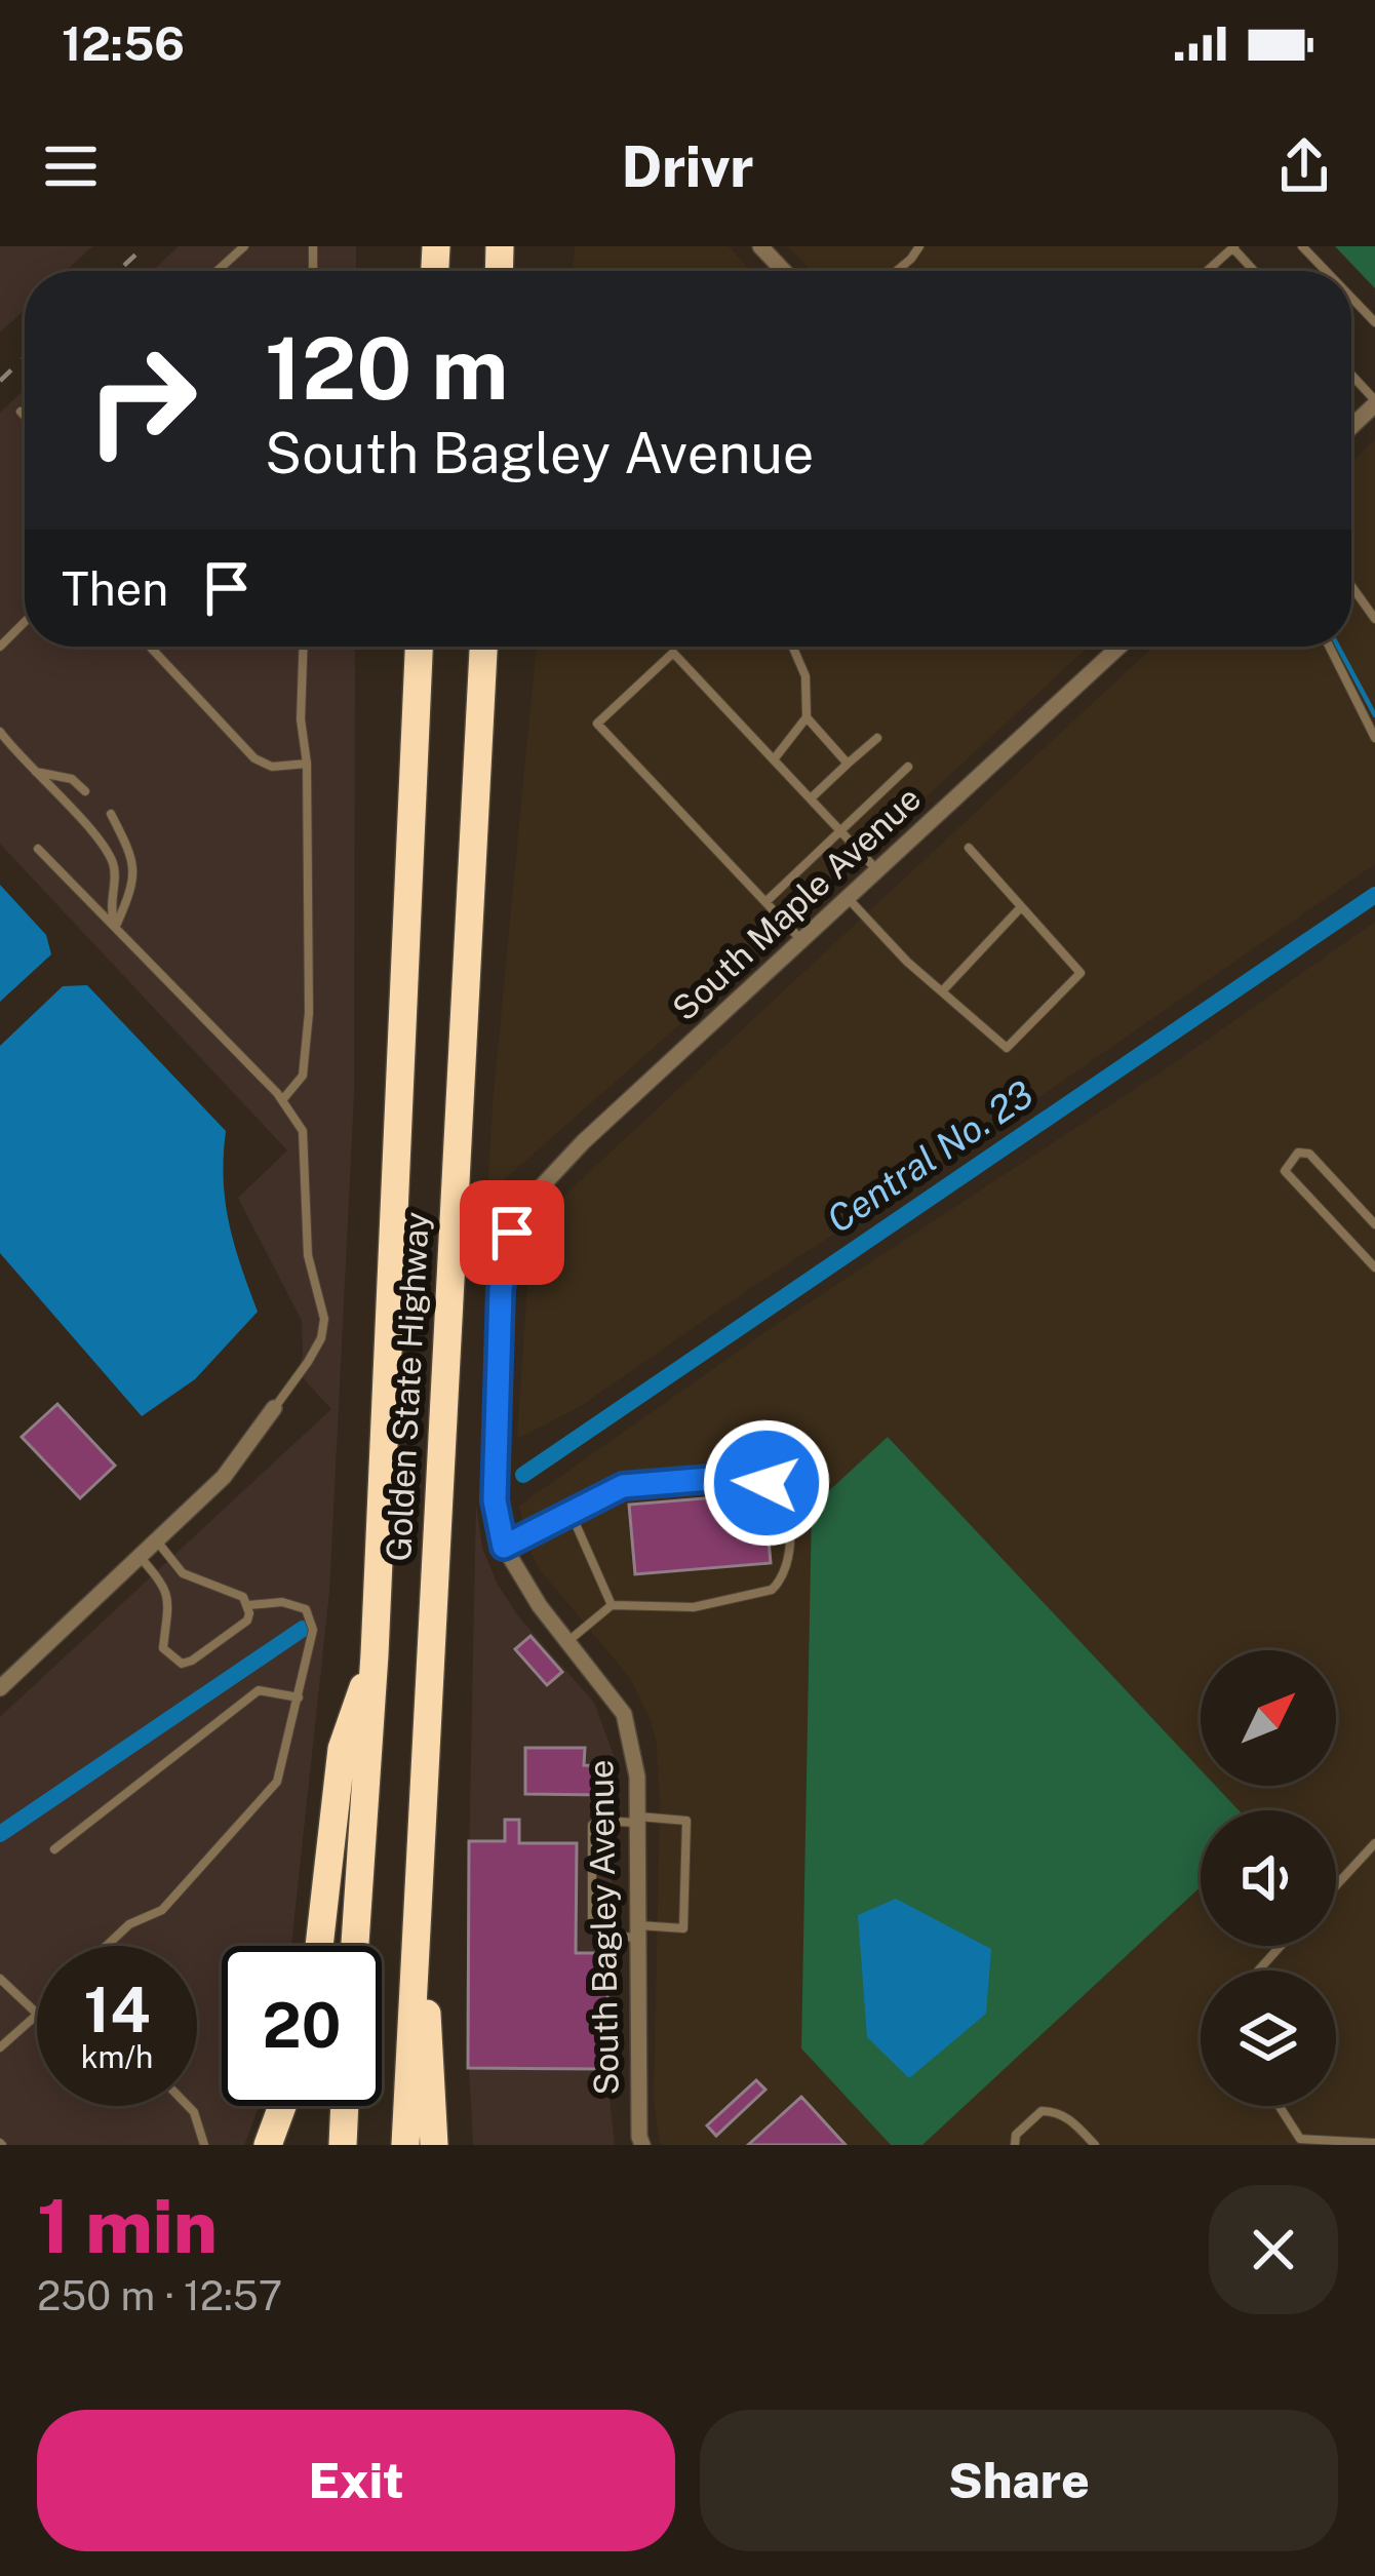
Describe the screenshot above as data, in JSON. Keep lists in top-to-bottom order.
{
  "streets": {
    "highway": ["Golden State Highway"],
    "street": ["South Maple Avenue", "South Bagley Avenue"]
  },
  "crossings": [
    ["South Maple Avenue", "South Bagley Avenue"]
  ],
  "water": ["Central No. 23"],
  "north": "top right",
  "page": {
    "status": "12:56",
    "header": "Drivr",
    "turn": ["120 m", "South Bagley Avenue"],
    "then": "Then",
    "speed": "14 km/h",
    "limit": "20",
    "heading": ["1 min", "250 m · 12:57"],
    "buttons": ["Exit", "Share"]
  }
}
